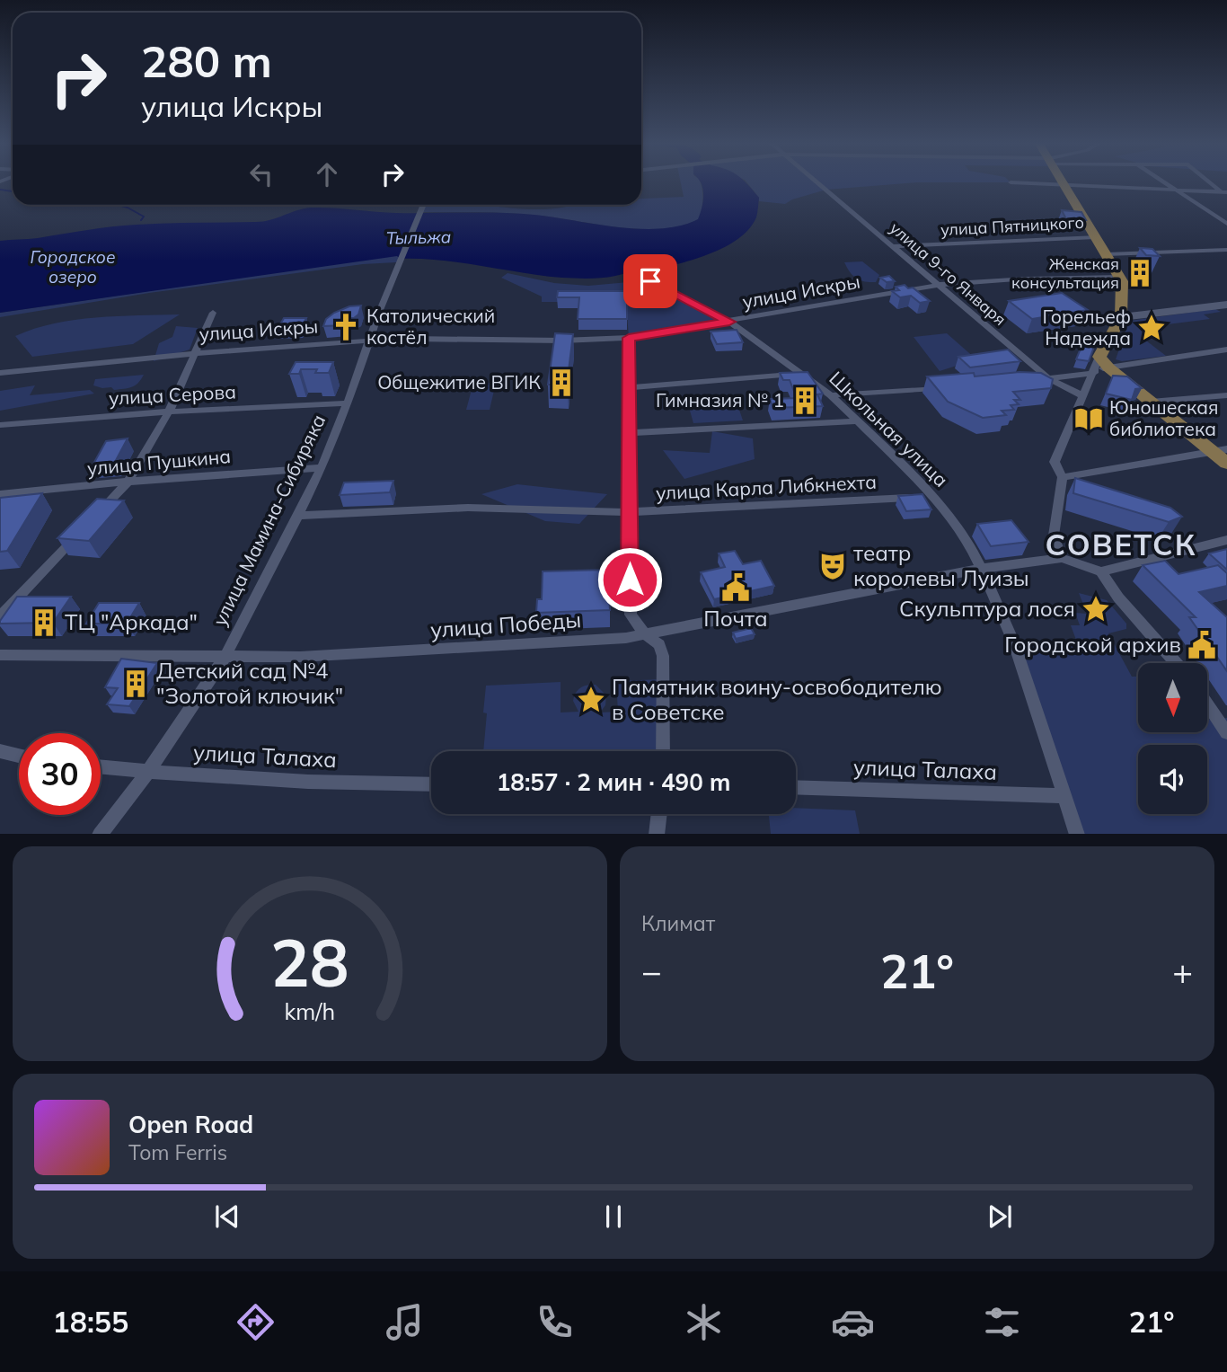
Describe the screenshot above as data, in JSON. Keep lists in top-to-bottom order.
{
  "streets": {
    "street": [
      "улица Пятницкого",
      "улица 9-го Января",
      "улица Искры",
      "улица Серова",
      "Школьная улица",
      "улица Пушкина",
      "улица Карла Либкнехта",
      "улица Мамина-Сибиряка",
      "улица Победы",
      "улица Талаха"
    ]
  },
  "crossings": [
    ["улица Пятницкого", "улица 9-го Января"],
    ["улица 9-го Января", "улица Искры"],
    ["улица Искры", "Школьная улица"],
    ["улица Искры", "улица Мамина-Сибиряка"],
    ["улица Серова", "улица Мамина-Сибиряка"],
    ["Школьная улица", "улица Карла Либкнехта"],
    ["Школьная улица", "улица Победы"],
    ["Школьная улица", "улица Талаха"],
    ["улица Пушкина", "улица Мамина-Сибиряка"],
    ["улица Карла Либкнехта", "улица Мамина-Сибиряка"],
    ["улица Мамина-Сибиряка", "улица Победы"],
    ["улица Мамина-Сибиряка", "улица Талаха"]
  ],
  "districts": ["СОВЕТСК"],
  "water": ["Тыльжа", "Городское озеро"],
  "places": {
    "building": [
      "Женская консультация",
      "Общежитие ВГИК",
      "Гимназия № 1",
      "ТЦ \"Аркада\"",
      "Детский сад №4 \"Золотой ключик\""
    ],
    "church": ["Католический костёл"],
    "place": ["Горельеф Надежда", "Скульптура лося", "Памятник воину-освободителю в Советске"],
    "library": ["Юношеская библиотека"],
    "theatre": ["театр королевы Луизы"],
    "public building": ["Почта", "Городской архив"]
  },
  "north": "bottom",
  "page": {
    "turn": ["280 m", "улица Искры"],
    "limit": "30",
    "trip": "18:57 · 2 мин · 490 m",
    "tile": "Климат",
    "heat": ["−", "21°", "+"],
    "song": ["Open Road", "Tom Ferris"],
    "tabs": ["18:55", "21°"],
    "gauge": ["28", "km/h"]
  }
}
